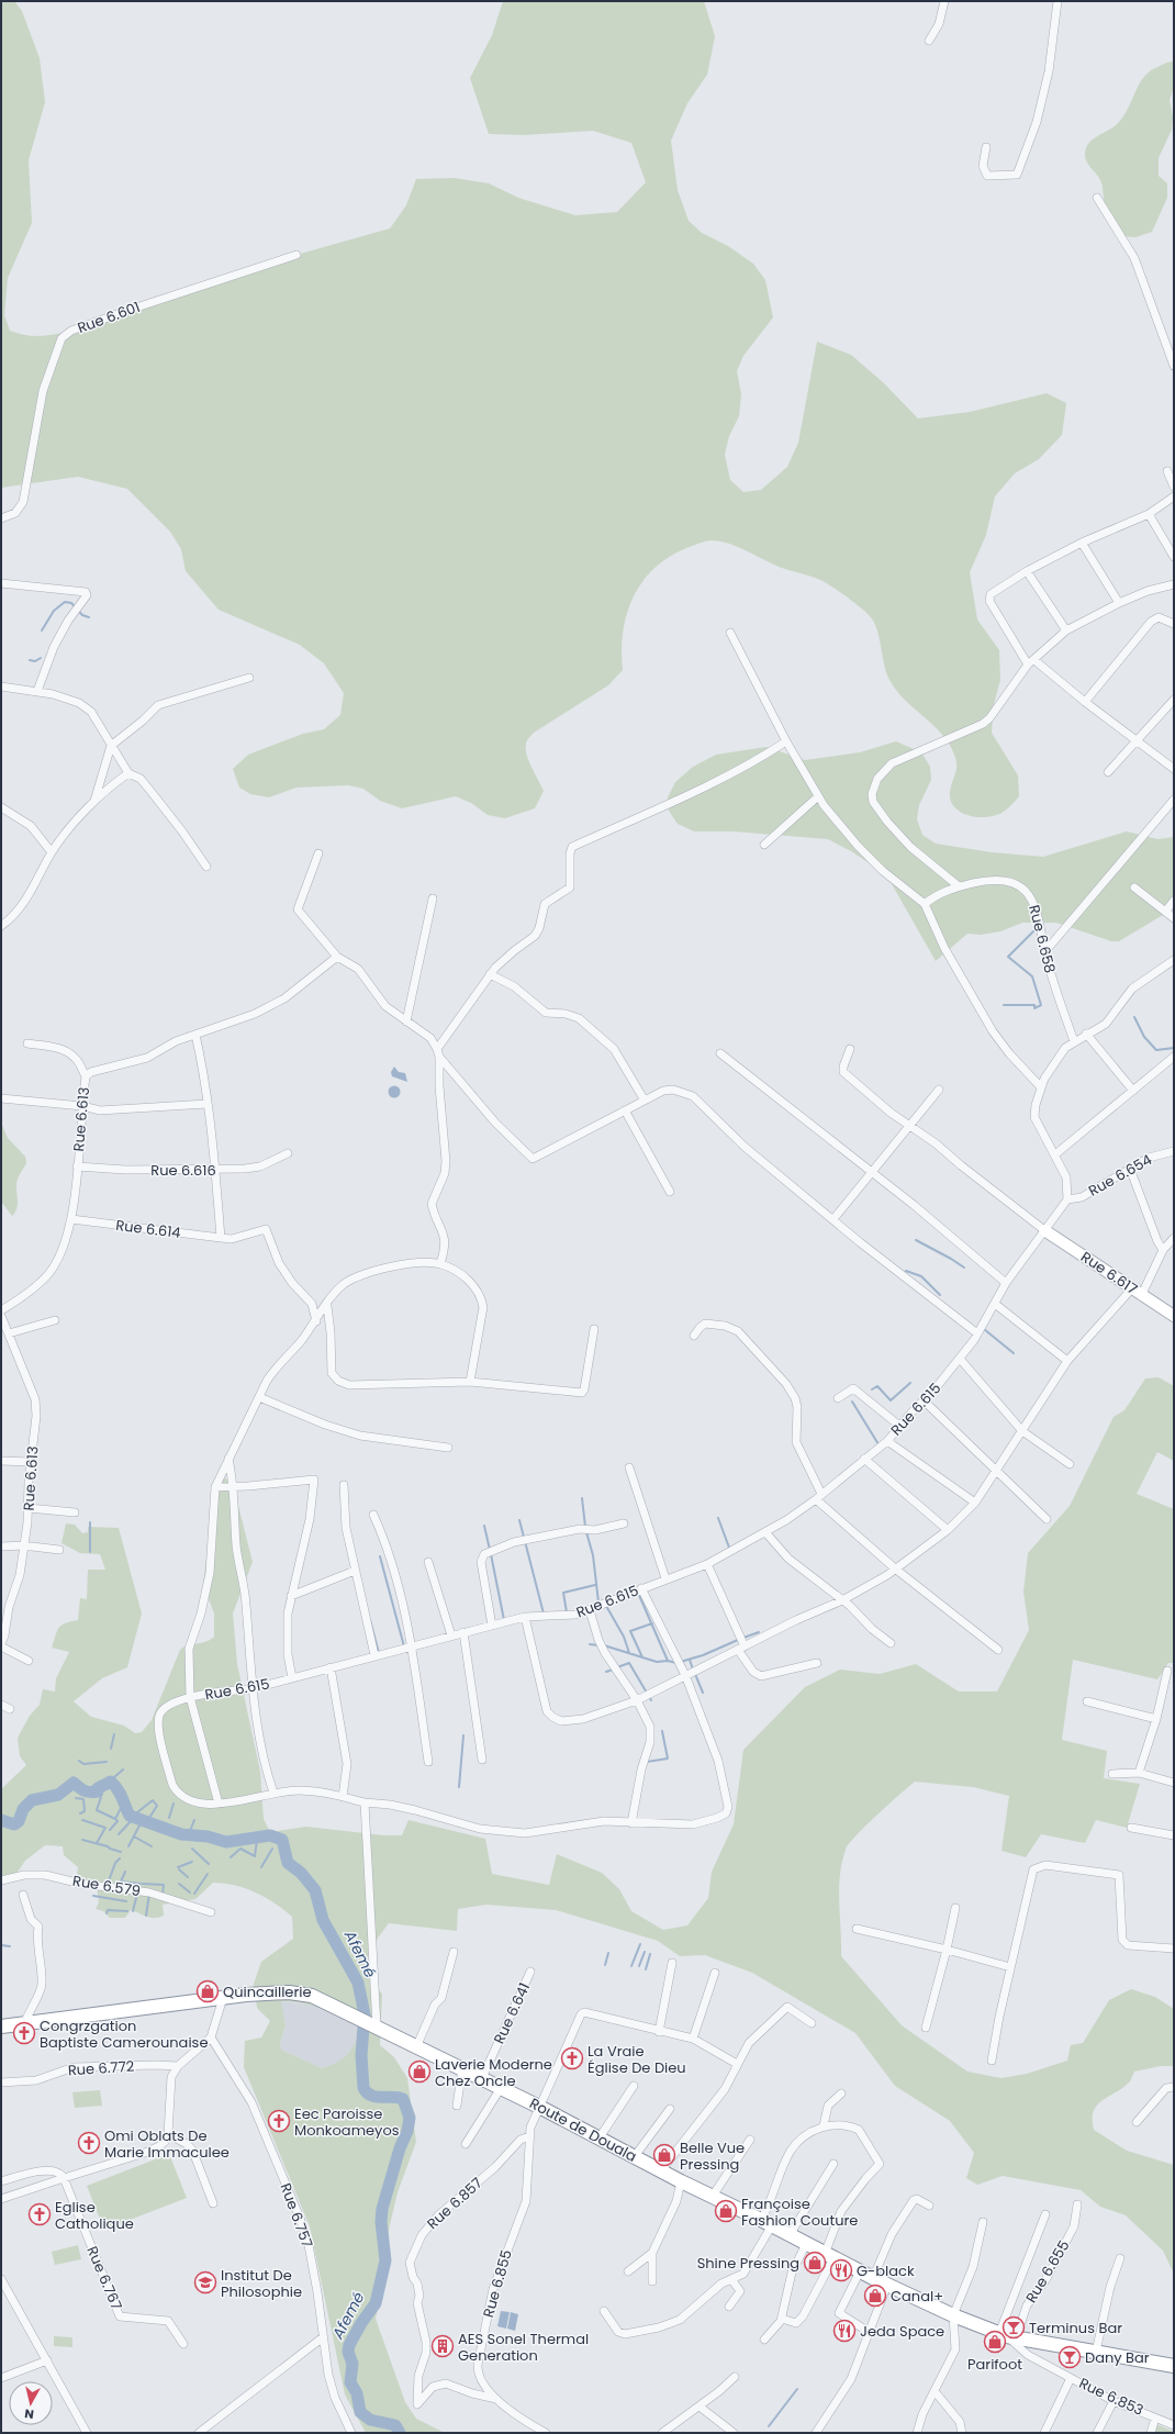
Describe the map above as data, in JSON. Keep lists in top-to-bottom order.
{
  "streets": {
    "highway": ["Route de Douala"],
    "street": [
      "Rue 6.601",
      "Rue 6.658",
      "Rue 6.613",
      "Rue 6.616",
      "Rue 6.654",
      "Rue 6.614",
      "Rue 6.617",
      "Rue 6.615",
      "Rue 6.579",
      "Rue 6.641",
      "Rue 6.772",
      "Rue 6.857",
      "Rue 6.757",
      "Rue 6.655",
      "Rue 6.767",
      "Rue 6.855",
      "Rue 6.853"
    ]
  },
  "crossings": [
    ["Rue 6.613", "Rue 6.616"],
    ["Rue 6.613", "Rue 6.614"],
    ["Rue 6.654", "Rue 6.615"],
    ["Rue 6.617", "Rue 6.615"],
    ["Rue 6.641", "Route de Douala"],
    ["Route de Douala", "Rue 6.655"],
    ["Route de Douala", "Rue 6.855"],
    ["Route de Douala", "Rue 6.853"],
    ["Rue 6.857", "Rue 6.855"],
    ["Rue 6.655", "Rue 6.853"]
  ],
  "water": ["Afemé"],
  "places": {
    "shop": [
      "Quincaillerie",
      "Laverie Moderne Chez Oncle",
      "Belle Vue Pressing",
      "Françoise Fashion Couture",
      "Shine Pressing",
      "Canal+",
      "Parifoot"
    ],
    "church": [
      "Congrzgation Baptiste Camerounaise",
      "La Vraie Église De Dieu",
      "Eec Paroisse Monkoameyos",
      "Omi Oblats De Marie Immaculee",
      "Eglise Catholique"
    ],
    "restaurant": ["G-black", "Jeda Space"],
    "school or university": ["Institut De Philosophie"],
    "bar": ["Terminus Bar", "Dany Bar"],
    "building": ["AES Sonel Thermal Generation"]
  },
  "north": "bottom"
}
